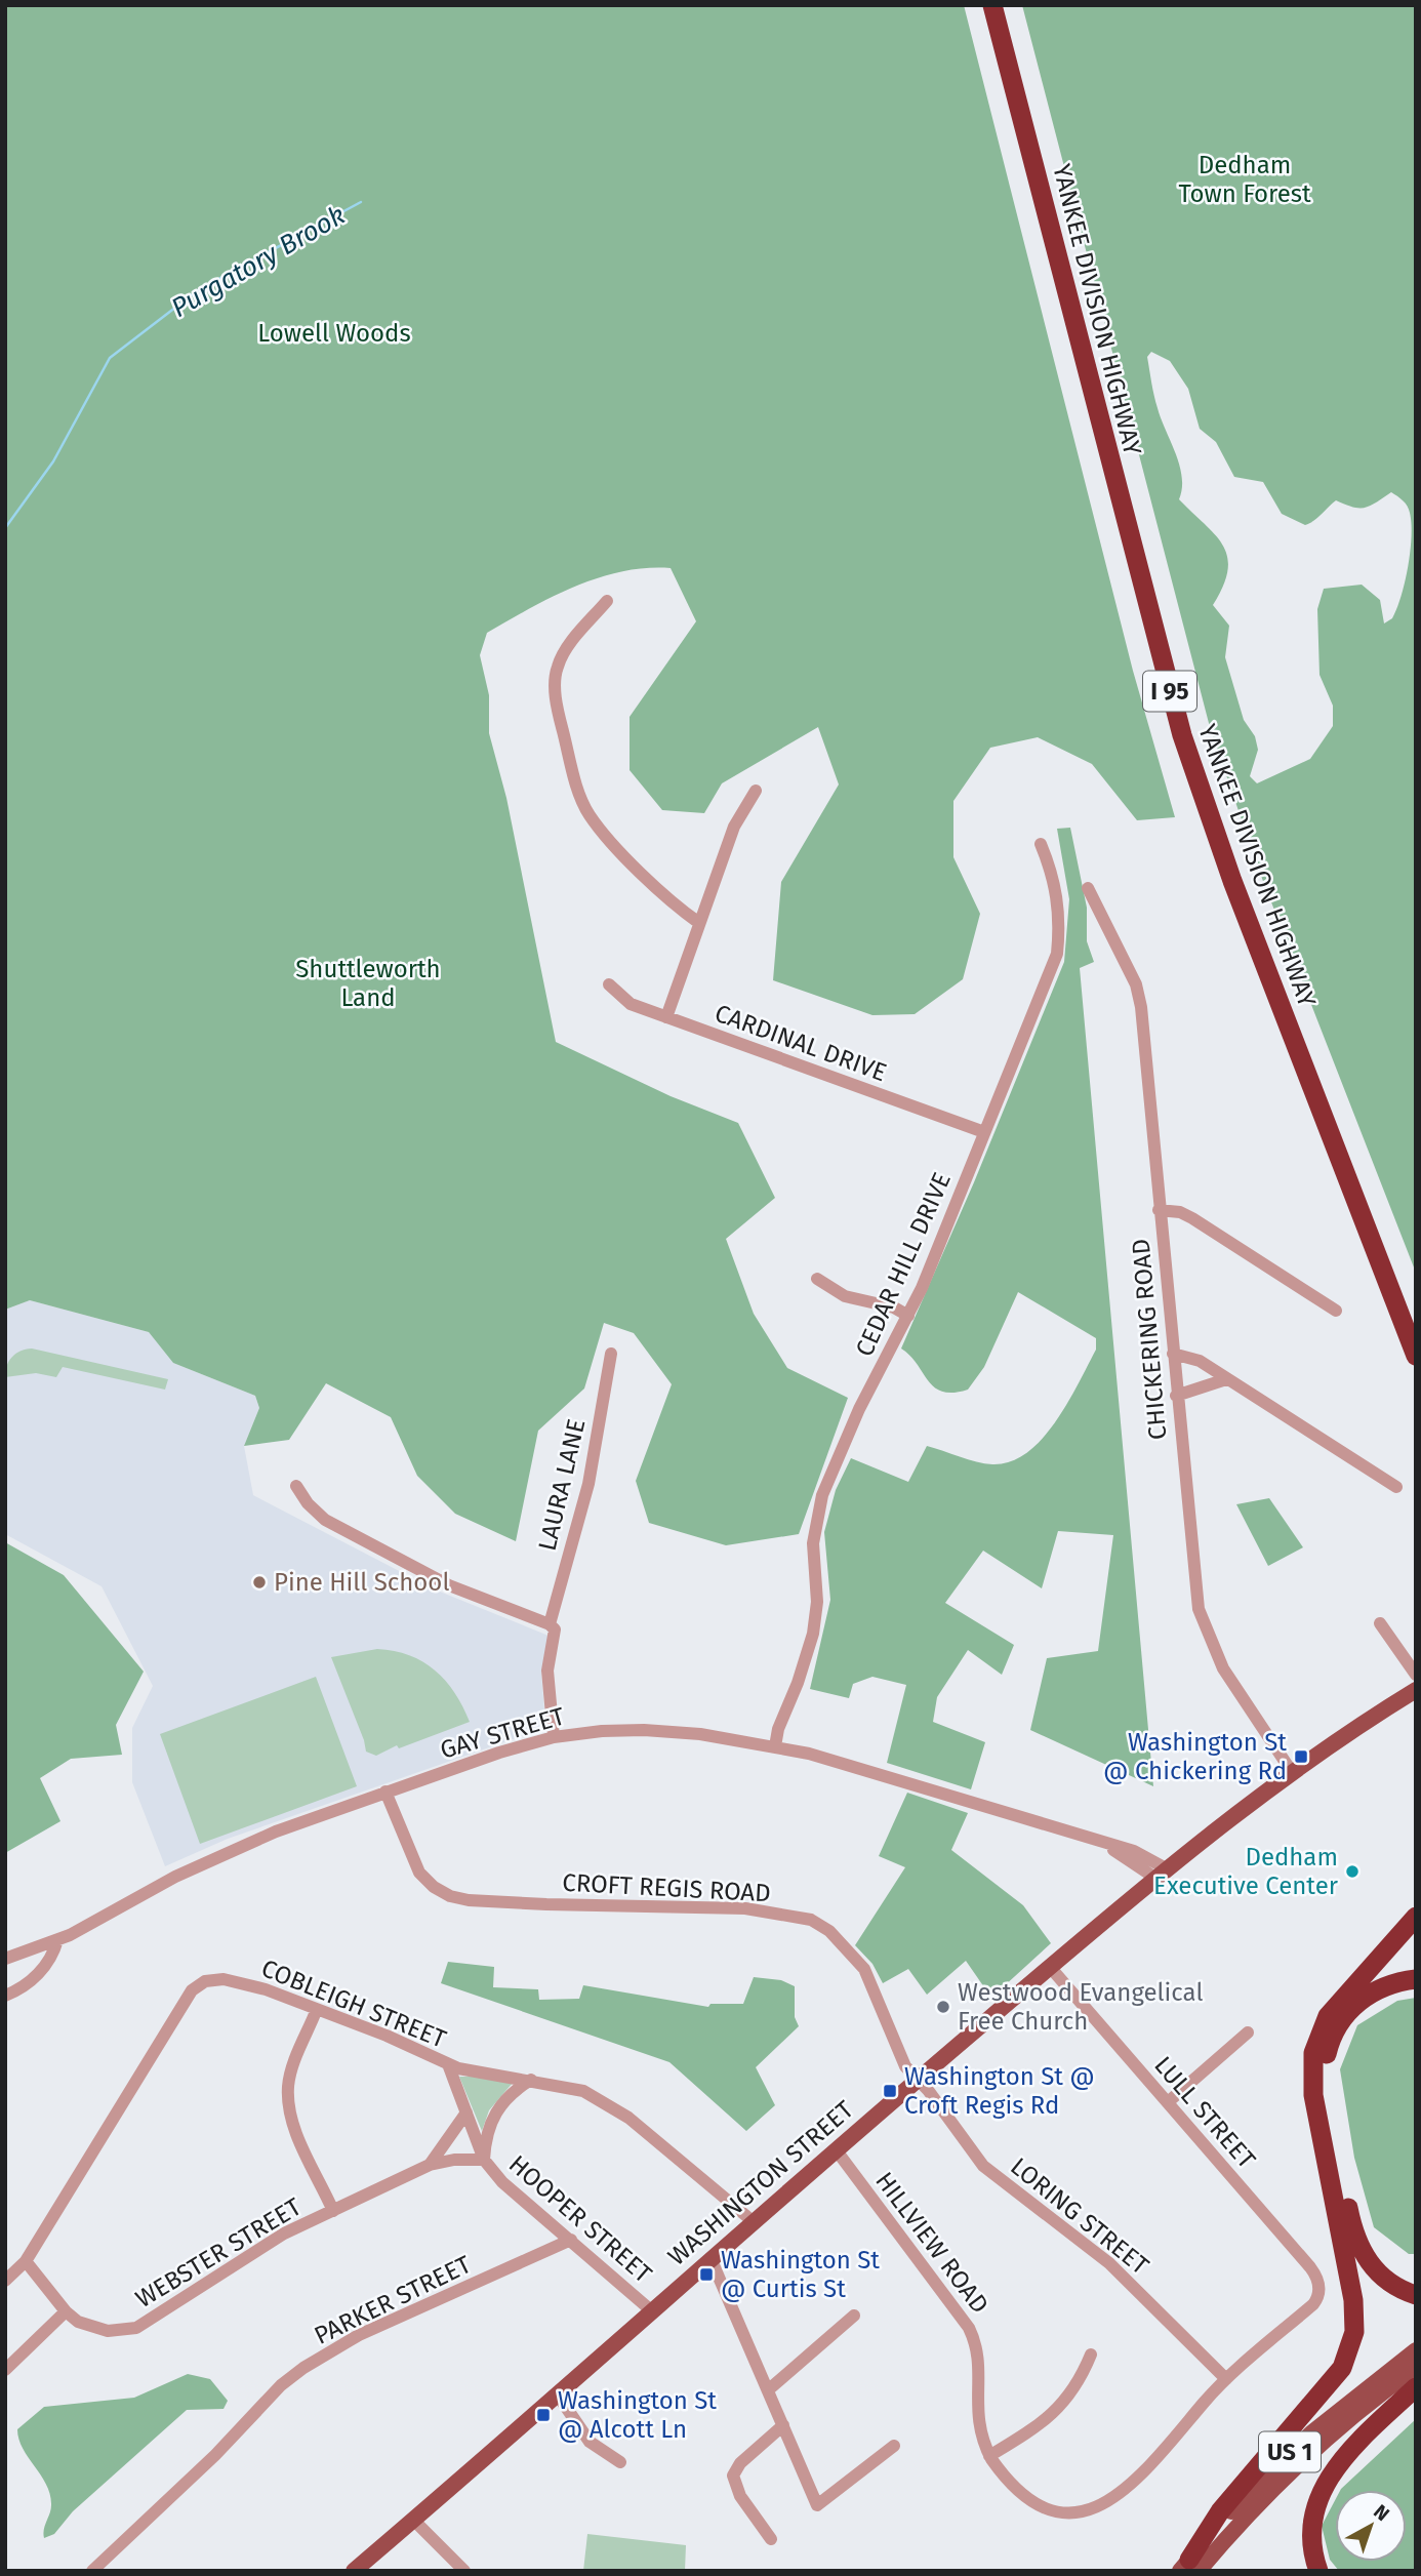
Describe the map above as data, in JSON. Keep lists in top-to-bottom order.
{
  "streets": {
    "highway": ["YANKEE DIVISION HIGHWAY", "I 95"],
    "main road": ["WASHINGTON STREET", "US 1"],
    "street": [
      "CARDINAL DRIVE",
      "CEDAR HILL DRIVE",
      "CHICKERING ROAD",
      "LAURA LANE",
      "GAY STREET",
      "CROFT REGIS ROAD",
      "COBLEIGH STREET",
      "LULL STREET",
      "LORING STREET",
      "HOOPER STREET",
      "HILLVIEW ROAD",
      "WEBSTER STREET",
      "PARKER STREET"
    ]
  },
  "crossings": [
    ["CARDINAL DRIVE", "CEDAR HILL DRIVE"],
    ["CEDAR HILL DRIVE", "GAY STREET"],
    ["CHICKERING ROAD", "WASHINGTON STREET"],
    ["LAURA LANE", "GAY STREET"],
    ["GAY STREET", "CROFT REGIS ROAD"],
    ["GAY STREET", "WASHINGTON STREET"],
    ["CROFT REGIS ROAD", "WASHINGTON STREET"],
    ["CROFT REGIS ROAD", "LORING STREET"],
    ["COBLEIGH STREET", "WASHINGTON STREET"],
    ["COBLEIGH STREET", "HOOPER STREET"],
    ["LULL STREET", "WASHINGTON STREET"],
    ["LULL STREET", "LORING STREET"],
    ["WASHINGTON STREET", "LORING STREET"],
    ["WASHINGTON STREET", "HOOPER STREET"],
    ["WASHINGTON STREET", "HILLVIEW ROAD"],
    ["HOOPER STREET", "WEBSTER STREET"],
    ["HOOPER STREET", "PARKER STREET"]
  ],
  "water": ["Purgatory Brook"],
  "parks": ["Dedham Town Forest", "Lowell Woods", "Shuttleworth Land"],
  "places": {
    "other": ["Pine Hill School", "Dedham Executive Center", "Westwood Evangelical Free Church"],
    "transit": [
      "Washington St @ Chickering Rd",
      "Washington St @ Croft Regis Rd",
      "Washington St @ Curtis St",
      "Washington St @ Alcott Ln"
    ]
  },
  "north": "top right"
}
